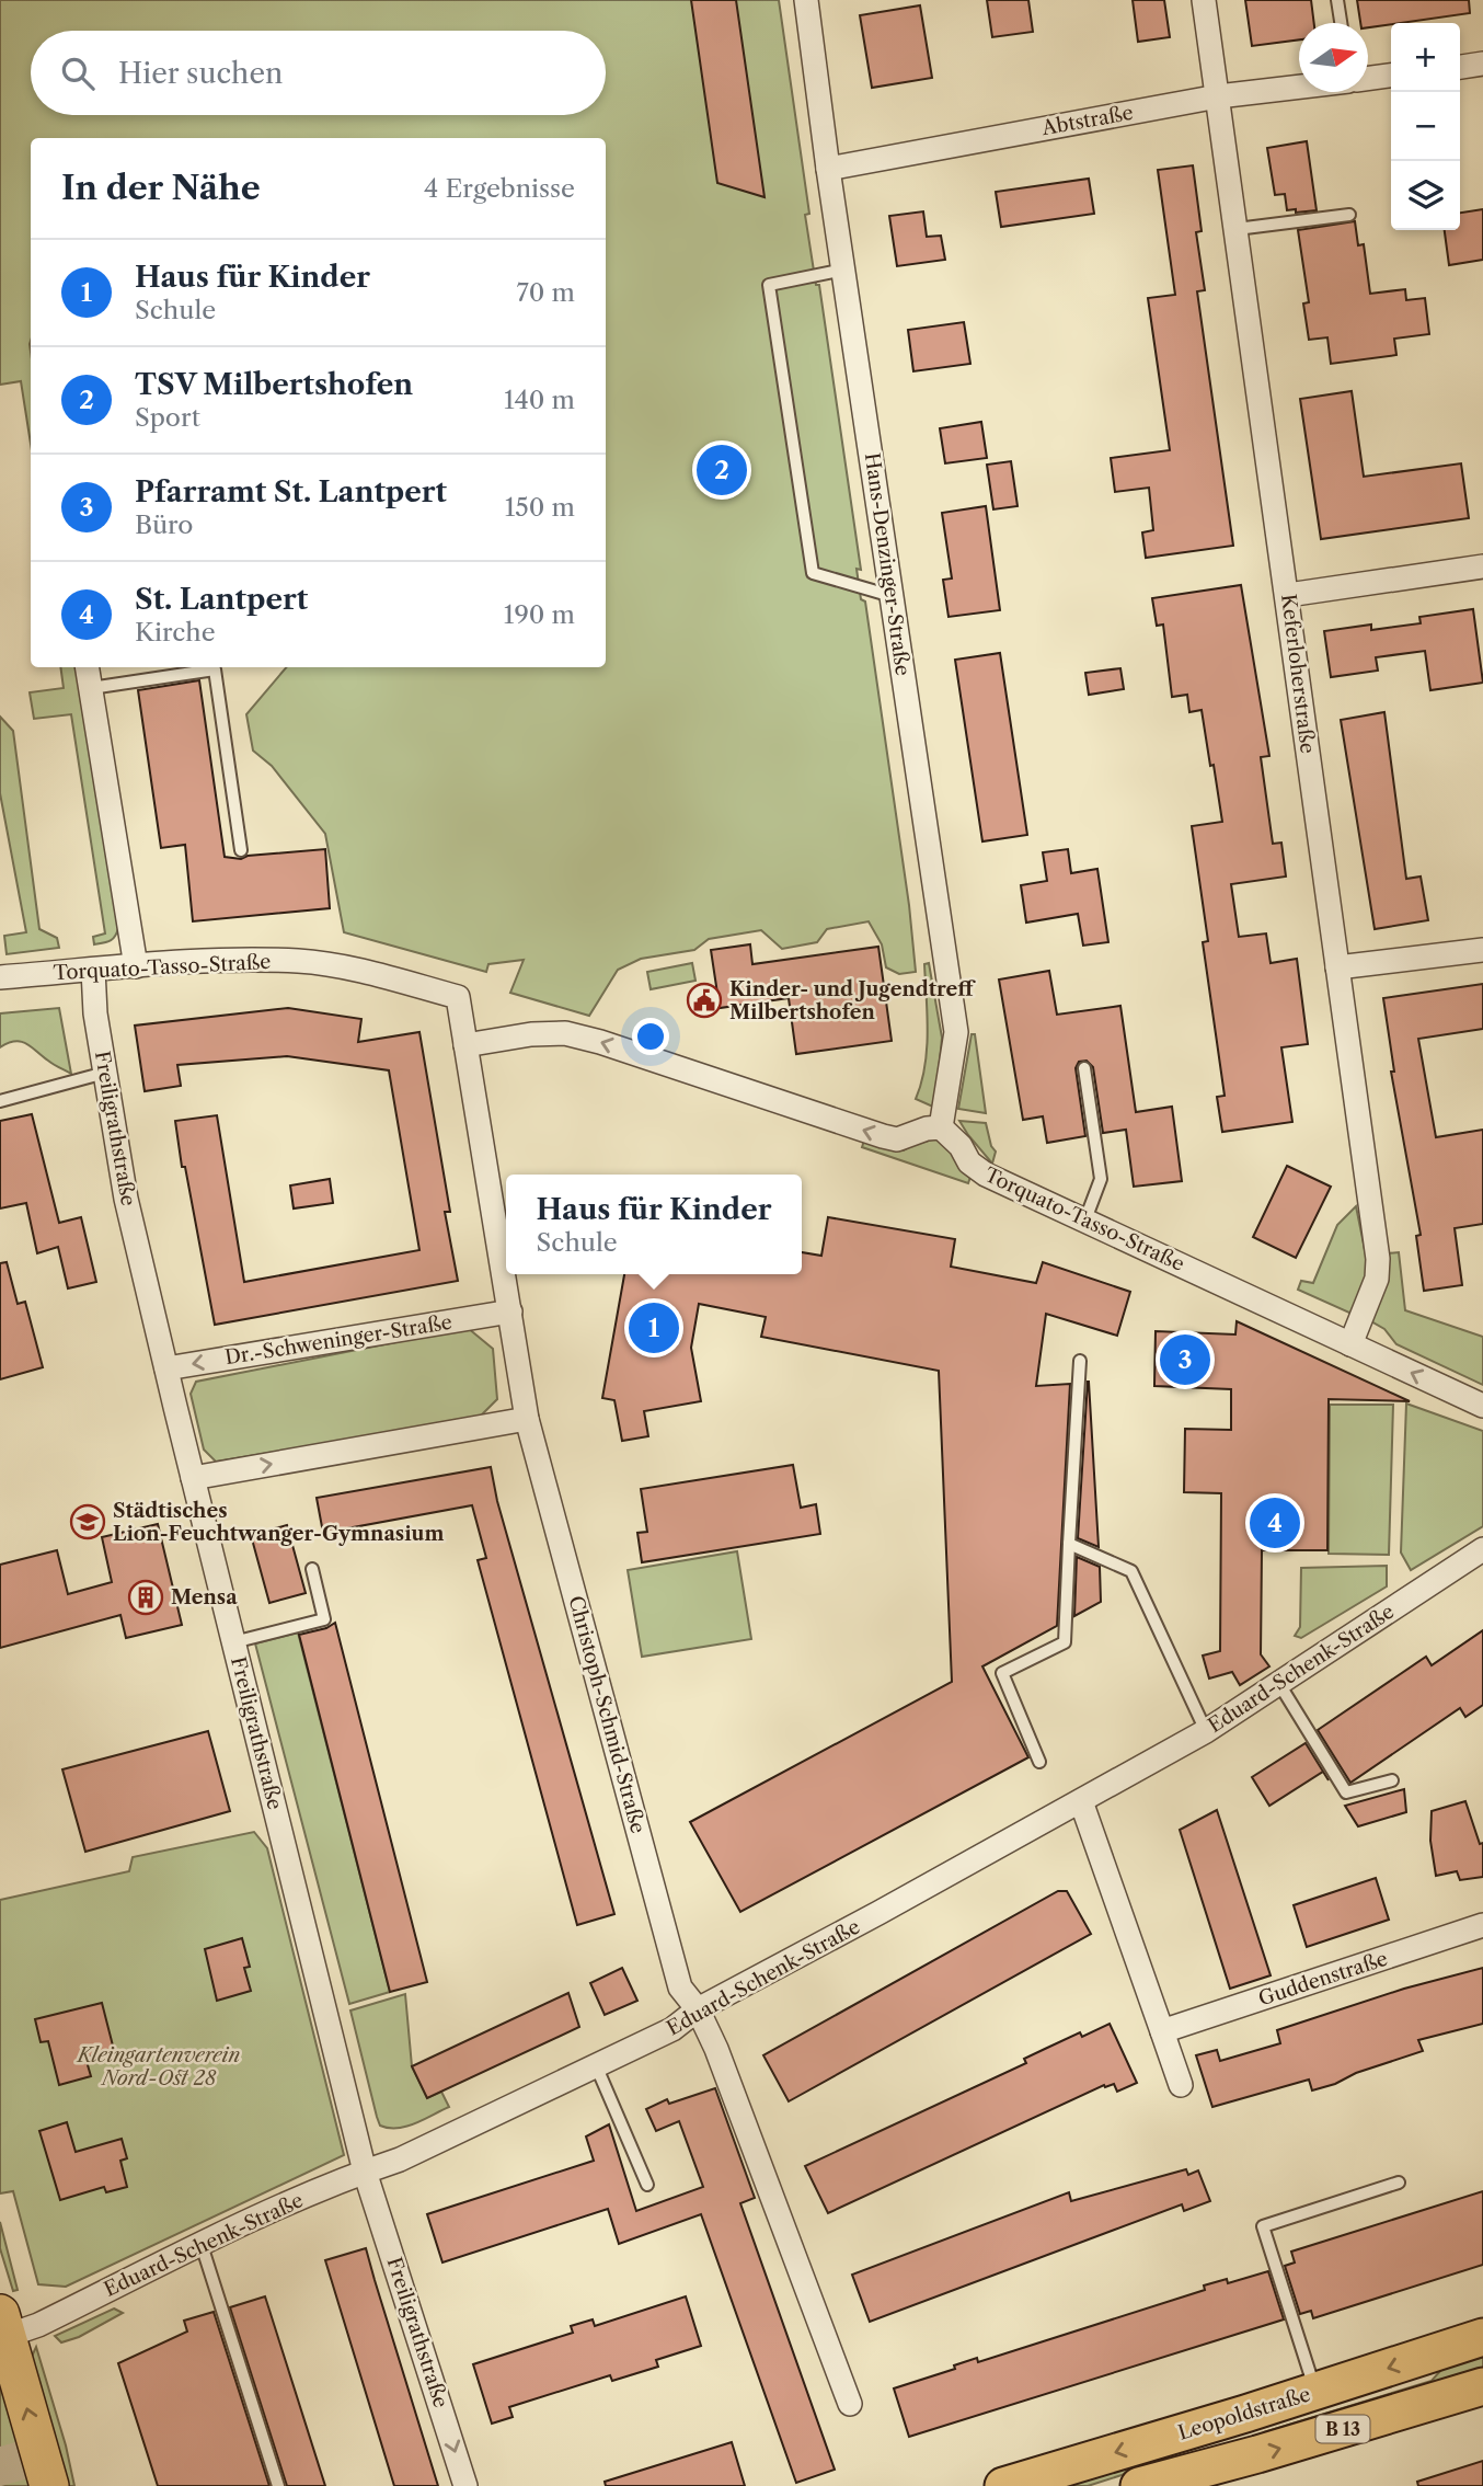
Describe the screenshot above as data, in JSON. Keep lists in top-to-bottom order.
{
  "streets": {
    "main road": ["Leopoldstraße", "B 13"],
    "street": [
      "Abtstraße",
      "Hans-Denzinger-Straße",
      "Keferloherstraße",
      "Torquato-Tasso-Straße",
      "Freiligrathstraße",
      "Dr.-Schweninger-Straße",
      "Eduard-Schenk-Straße",
      "Christoph-Schmid-Straße",
      "Guddenstraße"
    ]
  },
  "crossings": [
    ["Abtstraße", "Hans-Denzinger-Straße"],
    ["Abtstraße", "Keferloherstraße"],
    ["Hans-Denzinger-Straße", "Torquato-Tasso-Straße"],
    ["Keferloherstraße", "Torquato-Tasso-Straße"],
    ["Torquato-Tasso-Straße", "Freiligrathstraße"],
    ["Torquato-Tasso-Straße", "Christoph-Schmid-Straße"],
    ["Freiligrathstraße", "Dr.-Schweninger-Straße"],
    ["Freiligrathstraße", "Eduard-Schenk-Straße"],
    ["Dr.-Schweninger-Straße", "Christoph-Schmid-Straße"],
    ["Eduard-Schenk-Straße", "Christoph-Schmid-Straße"]
  ],
  "parks": ["Kleingartenverein Nord-Ost 28"],
  "places": {
    "public building": ["Kinder- und Jugendtreff Milbertshofen"],
    "school or university": ["Städtisches Lion-Feuchtwanger-Gymnasium"],
    "building": ["Mensa"]
  },
  "north": "right",
  "page": {
    "map_buttons": ["+", "−"],
    "search": "Hier suchen",
    "heading": ["In der Nähe", "4 Ergebnisse"],
    "list": [
      {
        "mark": "1",
        "name": "Haus für Kinder",
        "note": "Schule",
        "value": "70 m"
      },
      {
        "mark": "2",
        "name": "TSV Milbertshofen",
        "note": "Sport",
        "value": "140 m"
      },
      {
        "mark": "3",
        "name": "Pfarramt St. Lantpert",
        "note": "Büro",
        "value": "150 m"
      },
      {
        "mark": "4",
        "name": "St. Lantpert",
        "note": "Kirche",
        "value": "190 m"
      }
    ],
    "pins": [
      "2",
      "1",
      "3",
      "4"
    ],
    "popup": ["Haus für Kinder", "Schule"]
  }
}
